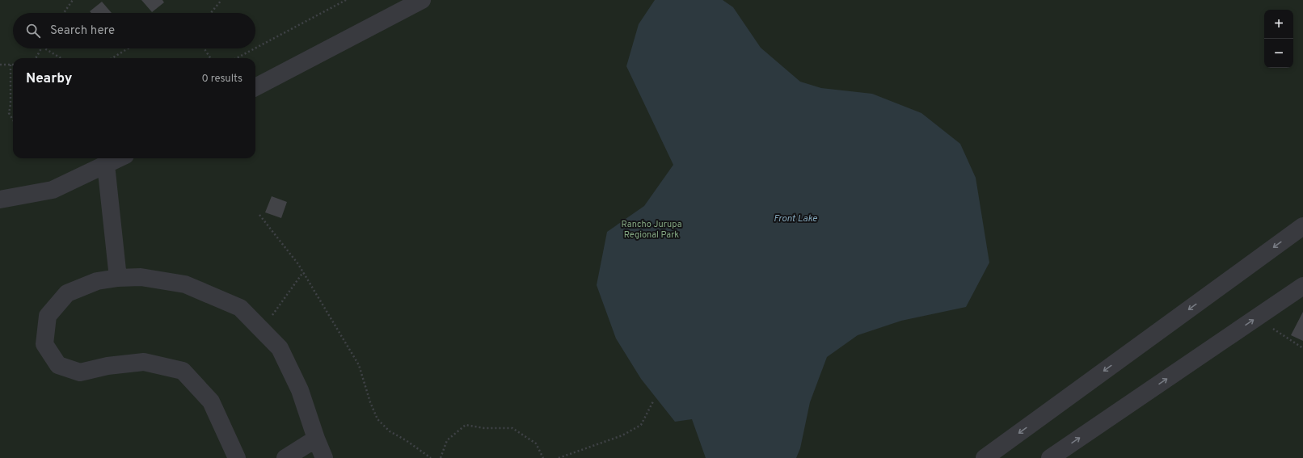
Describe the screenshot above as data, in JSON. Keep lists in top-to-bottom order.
{
  "water": ["Front Lake"],
  "parks": ["Rancho Jurupa Regional Park"],
  "page": {
    "map_buttons": ["+", "−"],
    "search": "Search here",
    "heading": ["Nearby", "0 results"]
  }
}
